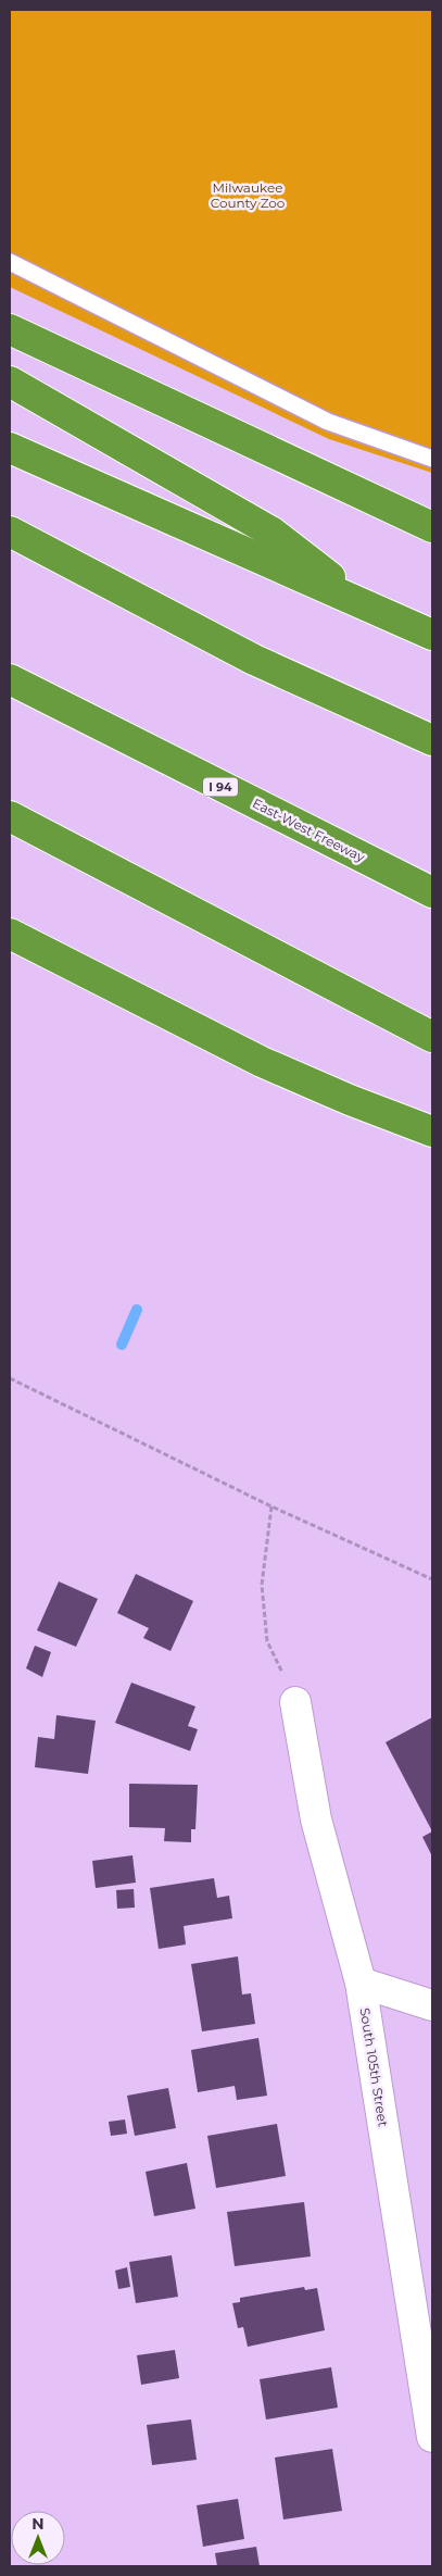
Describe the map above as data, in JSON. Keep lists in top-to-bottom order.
{
  "streets": {
    "highway": ["I 94", "East-West Freeway"],
    "street": ["South 105th Street"]
  },
  "parks": ["Milwaukee County Zoo"],
  "north": "top"
}
